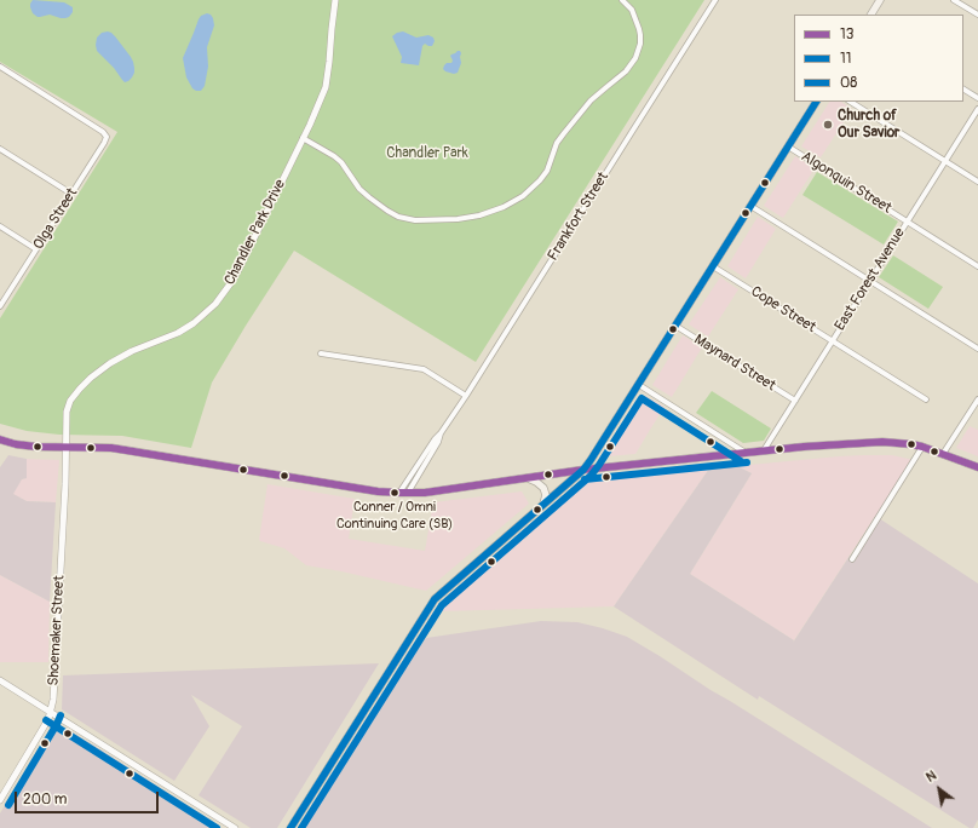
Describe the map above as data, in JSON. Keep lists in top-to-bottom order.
{
  "streets": {
    "street": [
      "Algonquin Street",
      "Frankfort Street",
      "Olga Street",
      "Chandler Park Drive",
      "East Forest Avenue",
      "Cope Street",
      "Maynard Street",
      "Shoemaker Street"
    ]
  },
  "crossings": [
    ["Algonquin Street", "East Forest Avenue"],
    ["Chandler Park Drive", "Shoemaker Street"],
    ["East Forest Avenue", "Cope Street"],
    ["East Forest Avenue", "Maynard Street"]
  ],
  "parks": ["Chandler Park"],
  "places": ["Church of Our Savior", "Conner / Omni Continuing Care (SB)"],
  "lines": ["transit line 08", "transit line 11", "transit line 13"],
  "legend": ["13", "11", "08"],
  "scale_bar": "200 m",
  "north": "top left"
}
